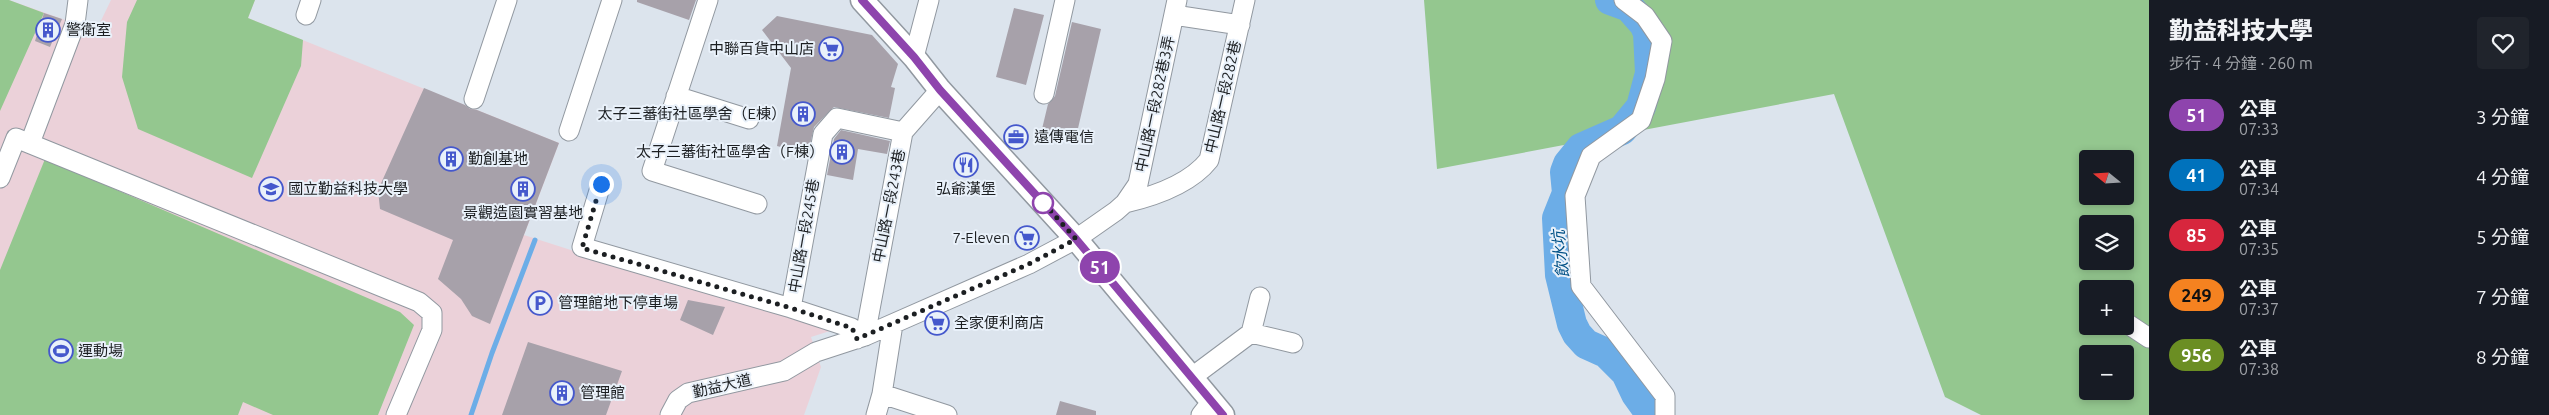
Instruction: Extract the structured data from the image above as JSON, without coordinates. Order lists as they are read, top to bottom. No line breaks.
{"streets":{"street":["中山路一段282巷","中山路一段282巷3弄","中山路一段243巷","中山路一段245巷","勤益大道"]},"crossings":[["中山路一段282巷","中山路一段282巷3弄"],["中山路一段282巷3弄","中山路一段243巷"],["中山路一段282巷3弄","勤益大道"],["中山路一段243巷","中山路一段245巷"]],"water":["飲水坑"],"places":{"building":["警衛室","太子三蕃街社區學舍（E棟）","太子三蕃街社區學舍（F棟）","勤創基地","景觀造園實習基地","管理館"],"supermarket":["中聯百貨中山店","7-Eleven","全家便利商店"],"office":["遠傳電信"],"restaurant":["弘爺漢堡"],"school or university":["國立勤益科技大學"],"parking":["管理館地下停車場"],"sports":["運動場"]},"lines":["bus line 51"],"north":"left","page":{"on_map":"51","heading":["勤益科技大學","步行 · 4 分鐘 · 260 m"],"list":[{"mark":"51","name":"公車","note":"07:33","value":"3 分鐘"},{"mark":"41","name":"公車","note":"07:34","value":"4 分鐘"},{"mark":"85","name":"公車","note":"07:35","value":"5 分鐘"},{"mark":"249","name":"公車","note":"07:37","value":"7 分鐘"},{"mark":"956","name":"公車","note":"07:38","value":"8 分鐘"}],"map_buttons":["+","−"]}}
